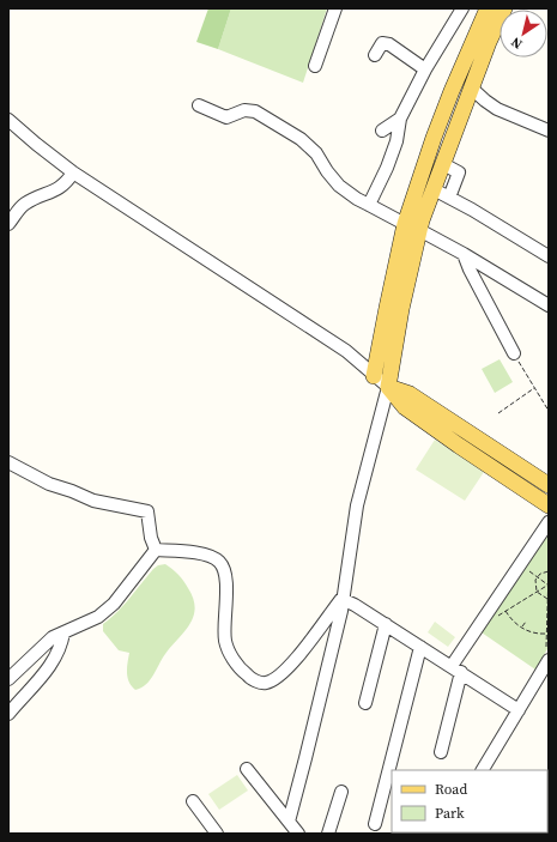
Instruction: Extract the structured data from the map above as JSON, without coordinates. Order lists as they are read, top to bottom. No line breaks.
{"legend":["Road","Park"],"north":"bottom left"}
